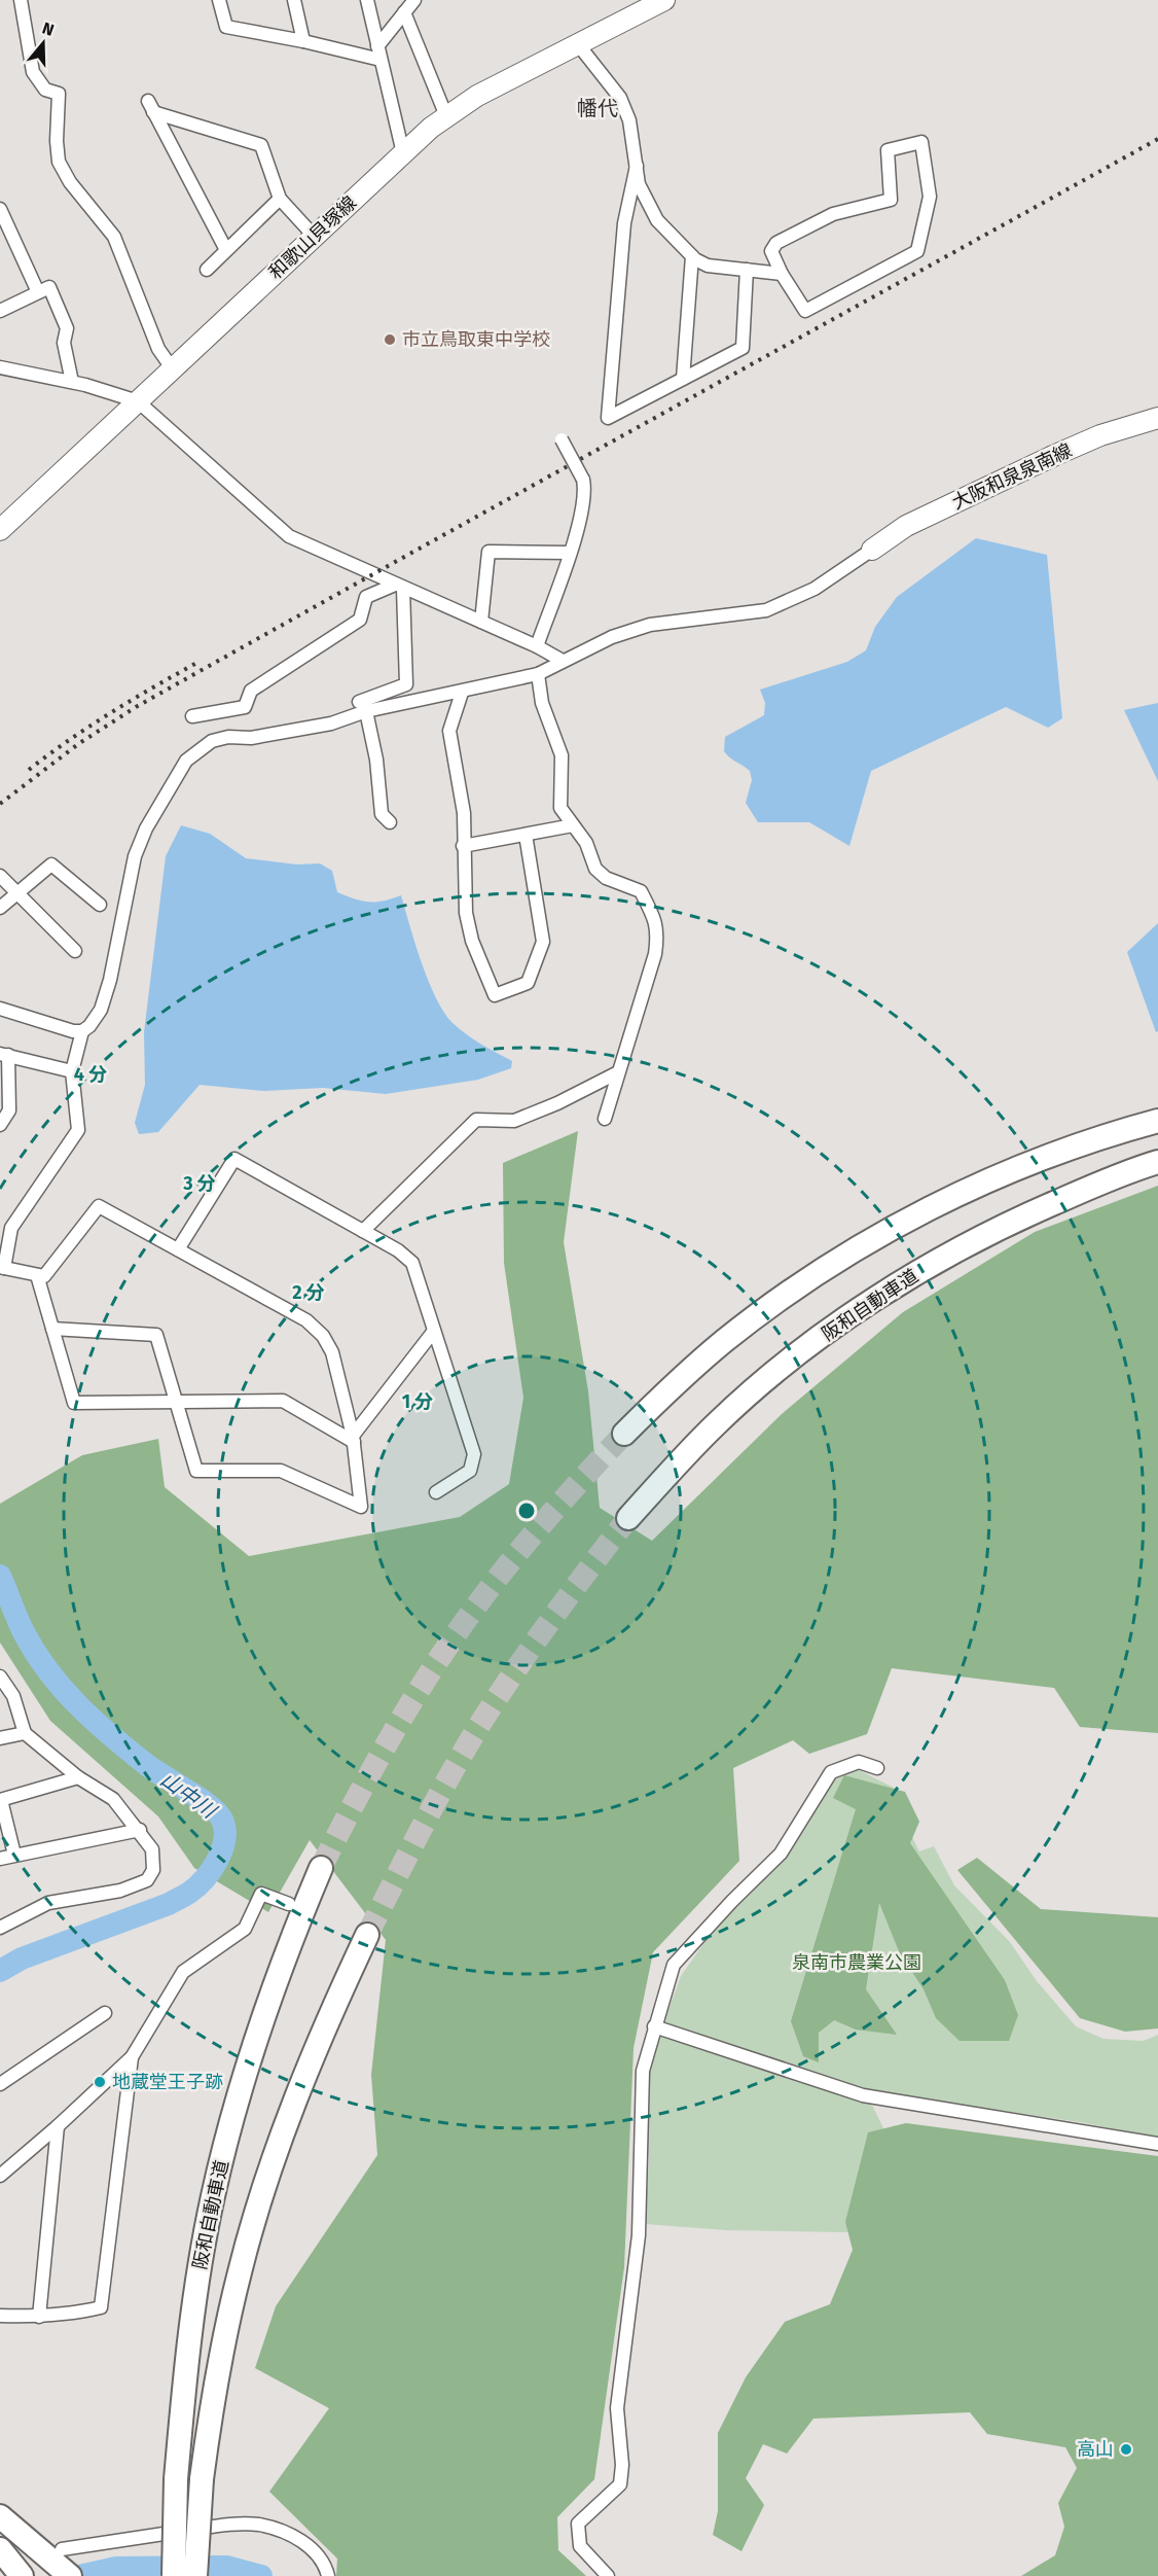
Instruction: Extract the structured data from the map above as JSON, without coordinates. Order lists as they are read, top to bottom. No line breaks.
{"streets":{"highway":["阪和自動車道"],"main road":["和歌山貝塚線","大阪和泉泉南線"]},"districts":["幡代"],"water":["山中川"],"parks":["泉南市農業公園"],"places":["市立鳥取東中学校","地蔵堂王子跡","高山"],"north":"top","rings":["4 分","3 分","2 分","1 分"]}
